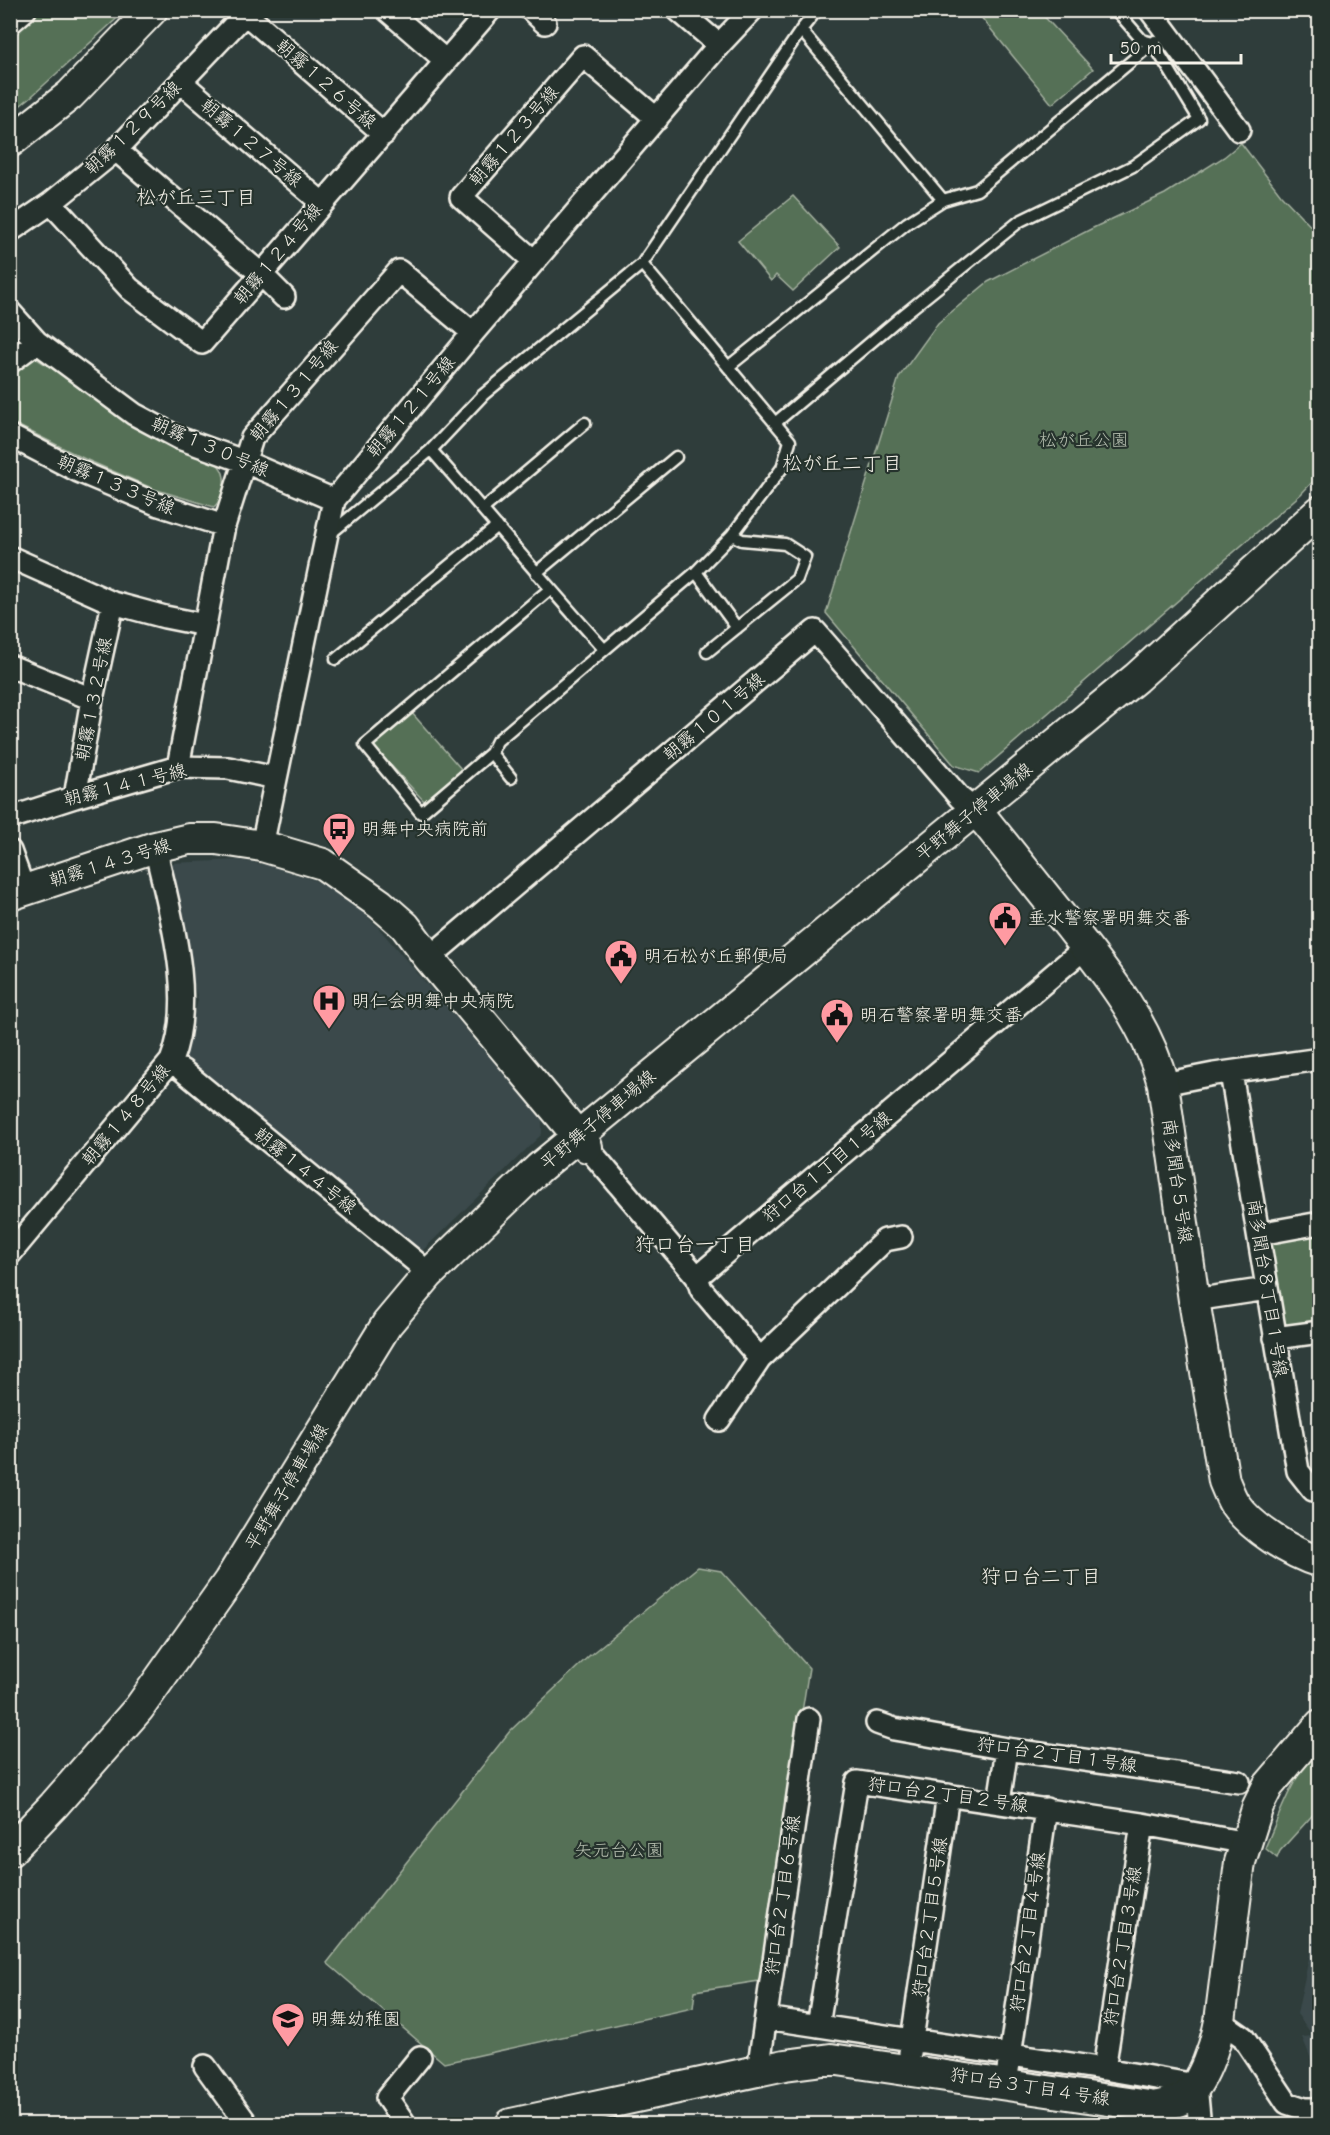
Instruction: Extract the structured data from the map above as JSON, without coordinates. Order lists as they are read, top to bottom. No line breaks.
{"streets":{"main road":["平野舞子停車場線","朝霧１４３号線","南多聞台５号線","狩口台３丁目４号線"],"street":["朝霧１２６号線","朝霧１２９号線","朝霧１２３号線","朝霧１２７号線","朝霧１２４号線","朝霧１３１号線","朝霧１２１号線","朝霧１３０号線","朝霧１３３号線","朝霧１３２号線","朝霧１０１号線","朝霧１４１号線","朝霧１４８号線","狩口台１丁目１号線","朝霧１４４号線","南多聞台８丁目１号線","狩口台２丁目１号線","狩口台２丁目２号線","狩口台２丁目６号線","狩口台２丁目５号線","狩口台２丁目４号線","狩口台２丁目３号線"]},"crossings":[["朝霧１２６号線","朝霧１２９号線"],["朝霧１２６号線","朝霧１２４号線"],["朝霧１２９号線","朝霧１２７号線"],["朝霧１２９号線","朝霧１２４号線"],["朝霧１２３号線","朝霧１２１号線"],["朝霧１２７号線","朝霧１２４号線"],["朝霧１３１号線","朝霧１２１号線"],["朝霧１３１号線","朝霧１３０号線"],["朝霧１３１号線","朝霧１３３号線"],["朝霧１３１号線","朝霧１４１号線"],["朝霧１２１号線","朝霧１３０号線"],["朝霧１３２号線","朝霧１４１号線"],["朝霧１０１号線","平野舞子停車場線"],["朝霧１０１号線","朝霧１４３号線"],["朝霧１０１号線","南多聞台５号線"],["平野舞子停車場線","朝霧１４３号線"],["平野舞子停車場線","朝霧１４４号線"],["平野舞子停車場線","南多聞台５号線"],["朝霧１４３号線","朝霧１４８号線"],["狩口台１丁目１号線","南多聞台５号線"],["狩口台２丁目２号線","狩口台２丁目５号線"],["狩口台２丁目２号線","狩口台２丁目４号線"],["狩口台２丁目２号線","狩口台２丁目３号線"],["狩口台２丁目２号線","狩口台３丁目４号線"],["狩口台２丁目６号線","狩口台３丁目４号線"],["狩口台２丁目５号線","狩口台３丁目４号線"],["狩口台２丁目４号線","狩口台３丁目４号線"]],"districts":["松が丘三丁目","松が丘二丁目","狩口台一丁目","狩口台二丁目"],"parks":["松が丘公園","矢元台公園"],"places":{"bus stop":["明舞中央病院前"],"public building":["垂水警察署明舞交番","明石松が丘郵便局","明石警察署明舞交番"],"hospital":["明仁会明舞中央病院"],"school or university":["明舞幼稚園"]},"scale_bar":"50 m"}
